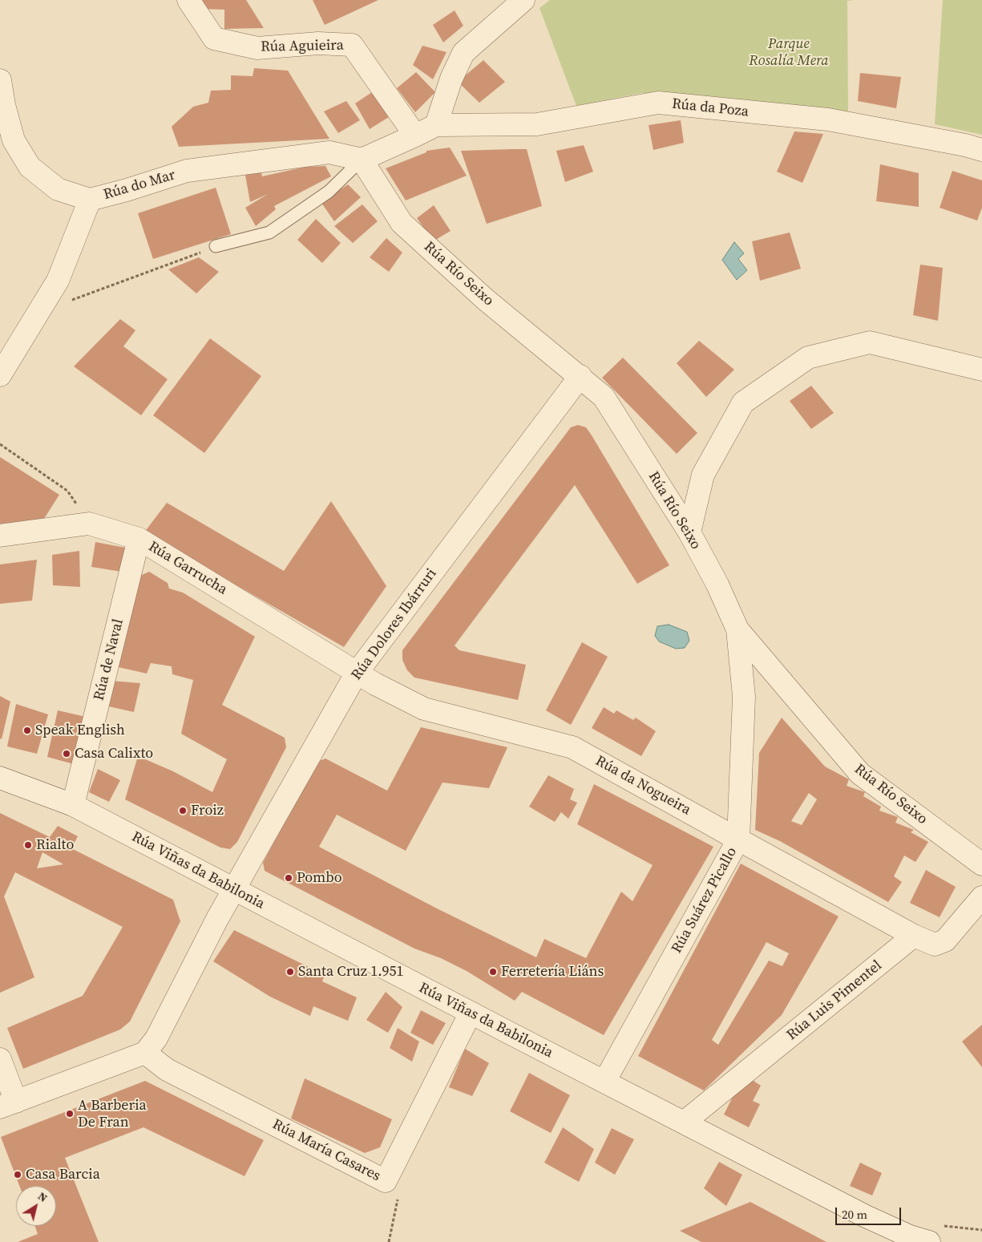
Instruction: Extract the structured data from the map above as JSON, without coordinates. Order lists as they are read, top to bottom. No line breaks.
{"streets":{"street":["Rúa Aguieira","Rúa da Poza","Rúa do Mar","Rúa Río Seixo","Rúa Garrucha","Rúa Dolores Ibárruri","Rúa de Naval","Rúa da Nogueira","Rúa Viñas da Babilonia","Rúa Suárez Picallo","Rúa Luis Pimentel","Rúa María Casares"]},"crossings":[["Rúa do Mar","Rúa Río Seixo"],["Rúa Río Seixo","Rúa Dolores Ibárruri"],["Rúa Río Seixo","Rúa Suárez Picallo"],["Rúa Garrucha","Rúa Dolores Ibárruri"],["Rúa Garrucha","Rúa de Naval"],["Rúa Garrucha","Rúa da Nogueira"],["Rúa Dolores Ibárruri","Rúa da Nogueira"],["Rúa Dolores Ibárruri","Rúa Viñas da Babilonia"],["Rúa Dolores Ibárruri","Rúa María Casares"],["Rúa de Naval","Rúa Viñas da Babilonia"],["Rúa da Nogueira","Rúa Suárez Picallo"],["Rúa da Nogueira","Rúa Luis Pimentel"],["Rúa Viñas da Babilonia","Rúa Suárez Picallo"],["Rúa Viñas da Babilonia","Rúa Luis Pimentel"],["Rúa Viñas da Babilonia","Rúa María Casares"]],"parks":["Parque Rosalía Mera"],"places":["Speak English","Casa Calixto","Froiz","Rialto","Pombo","Santa Cruz 1.951","Ferretería Liáns","A Barberia De Fran","Casa Barcia"],"scale_bar":"20 m","north":"top right"}
